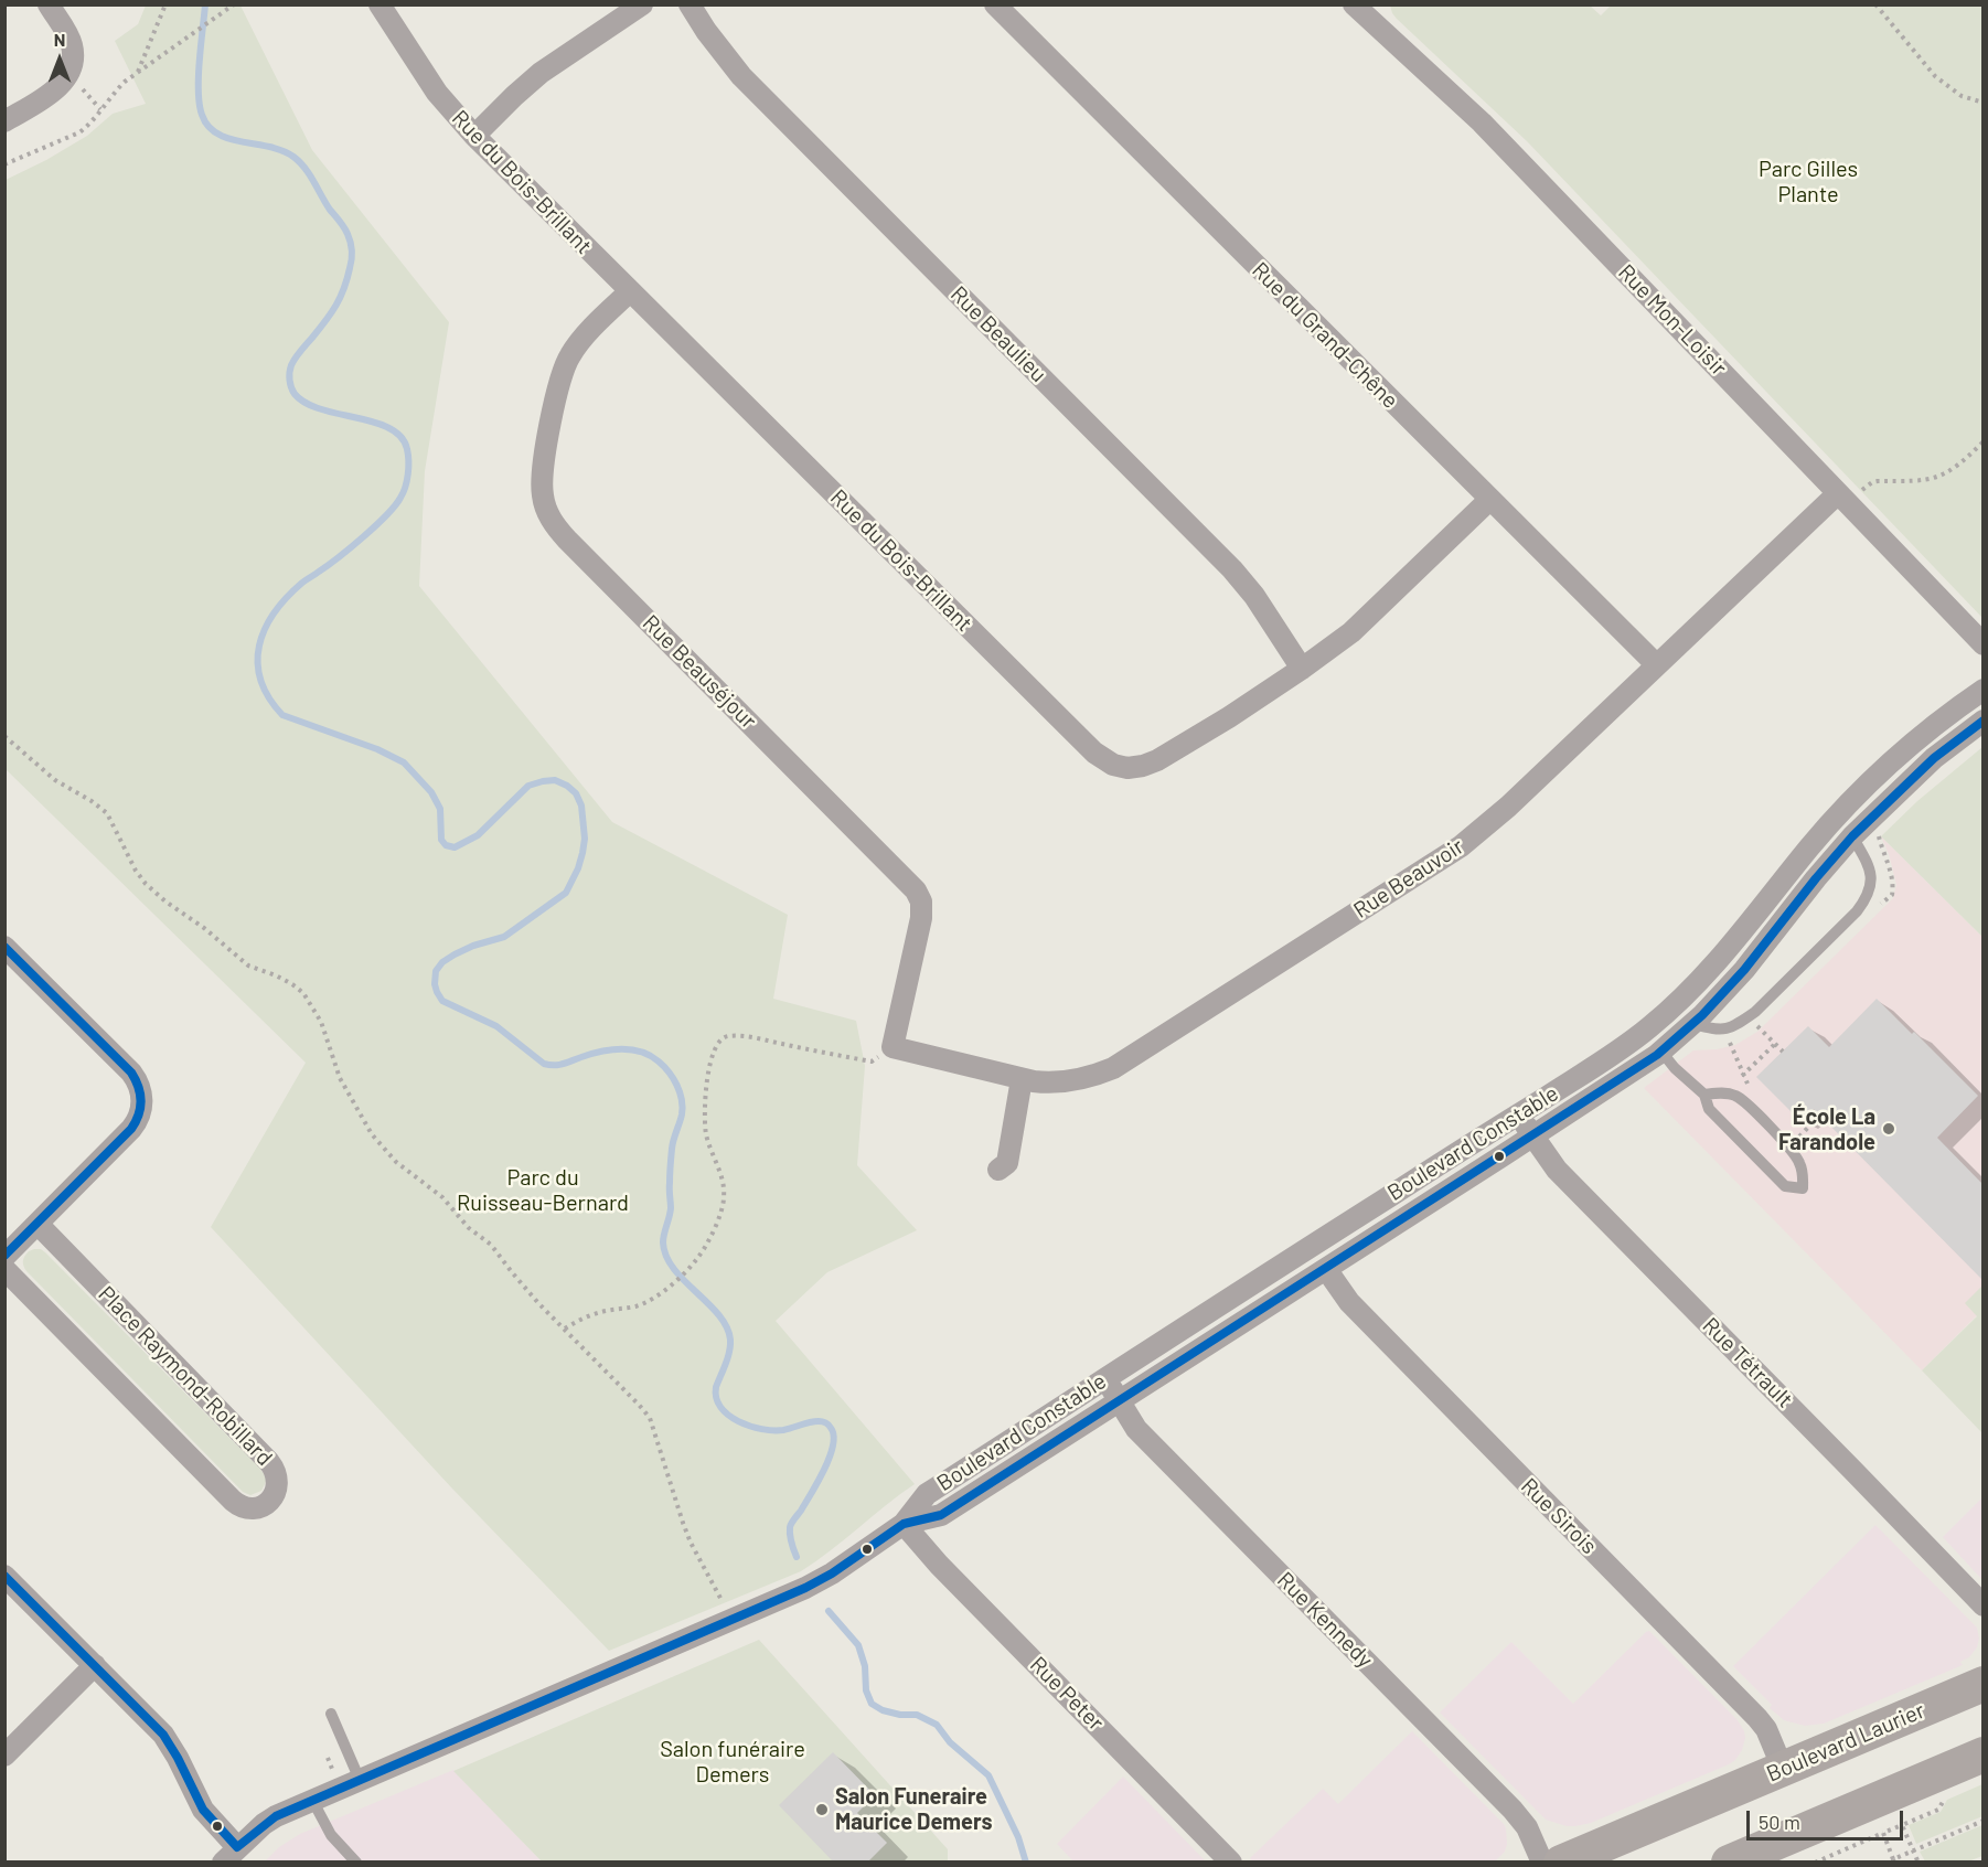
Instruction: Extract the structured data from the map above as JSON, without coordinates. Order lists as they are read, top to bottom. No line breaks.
{"streets":{"main road":["Boulevard Laurier"],"street":["Rue du Bois-Brillant","Rue Mon-Loisir","Rue Beaulieu","Rue du Grand-Chêne","Rue Beauséjour","Rue Beauvoir","Boulevard Constable","Rue Tétrault","Place Raymond-Robillard","Rue Sirois","Rue Kennedy","Rue Peter"]},"crossings":[["Rue du Bois-Brillant","Rue Beaulieu"],["Rue du Bois-Brillant","Rue du Grand-Chêne"],["Rue du Bois-Brillant","Rue Beauséjour"],["Rue Mon-Loisir","Rue Beauvoir"],["Rue du Grand-Chêne","Rue Beauvoir"],["Rue Beauséjour","Rue Beauvoir"],["Boulevard Constable","Rue Tétrault"],["Boulevard Constable","Rue Sirois"],["Boulevard Constable","Rue Kennedy"],["Boulevard Constable","Rue Peter"],["Rue Sirois","Boulevard Laurier"]],"parks":["Parc Gilles Plante","Parc du Ruisseau-Bernard","Salon funéraire Demers"],"places":["École La Farandole","Salon Funeraire Maurice Demers"],"scale_bar":"50 m","north":"top"}
